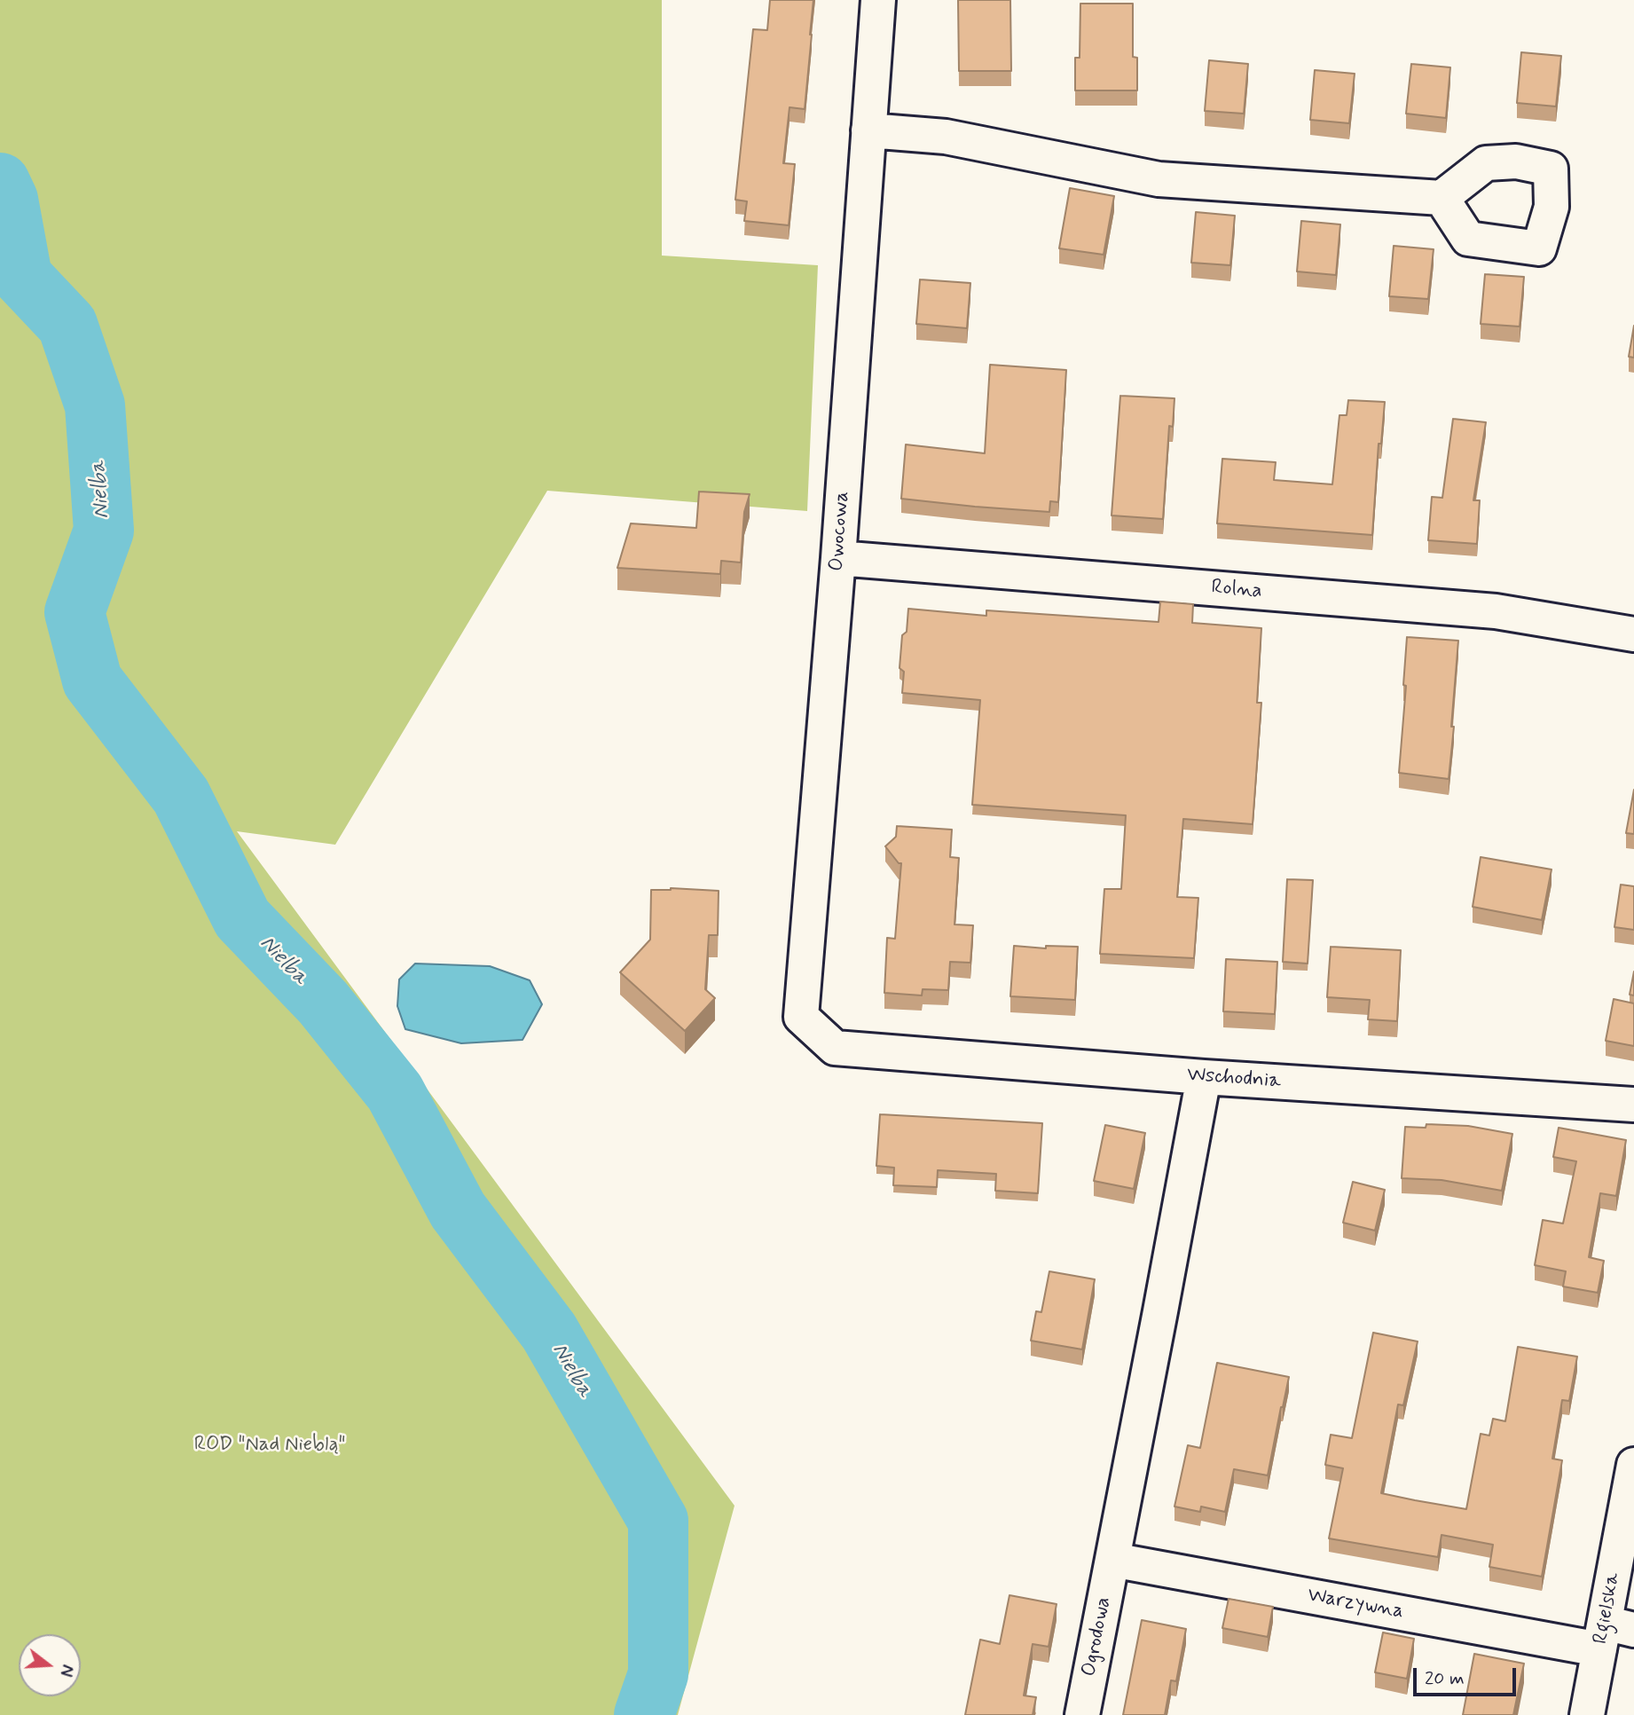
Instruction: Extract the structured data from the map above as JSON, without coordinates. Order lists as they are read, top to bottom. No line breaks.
{"streets":{"street":["Owocowa","Rolna","Wschodnia","Warzywna","Rgielska","Ogrodowa"]},"crossings":[["Owocowa","Rolna"],["Owocowa","Wschodnia"],["Wschodnia","Ogrodowa"],["Warzywna","Rgielska"],["Warzywna","Ogrodowa"]],"water":["Nielba"],"parks":["ROD \"Nad Nieblą\""],"scale_bar":"20 m","north":"right"}
